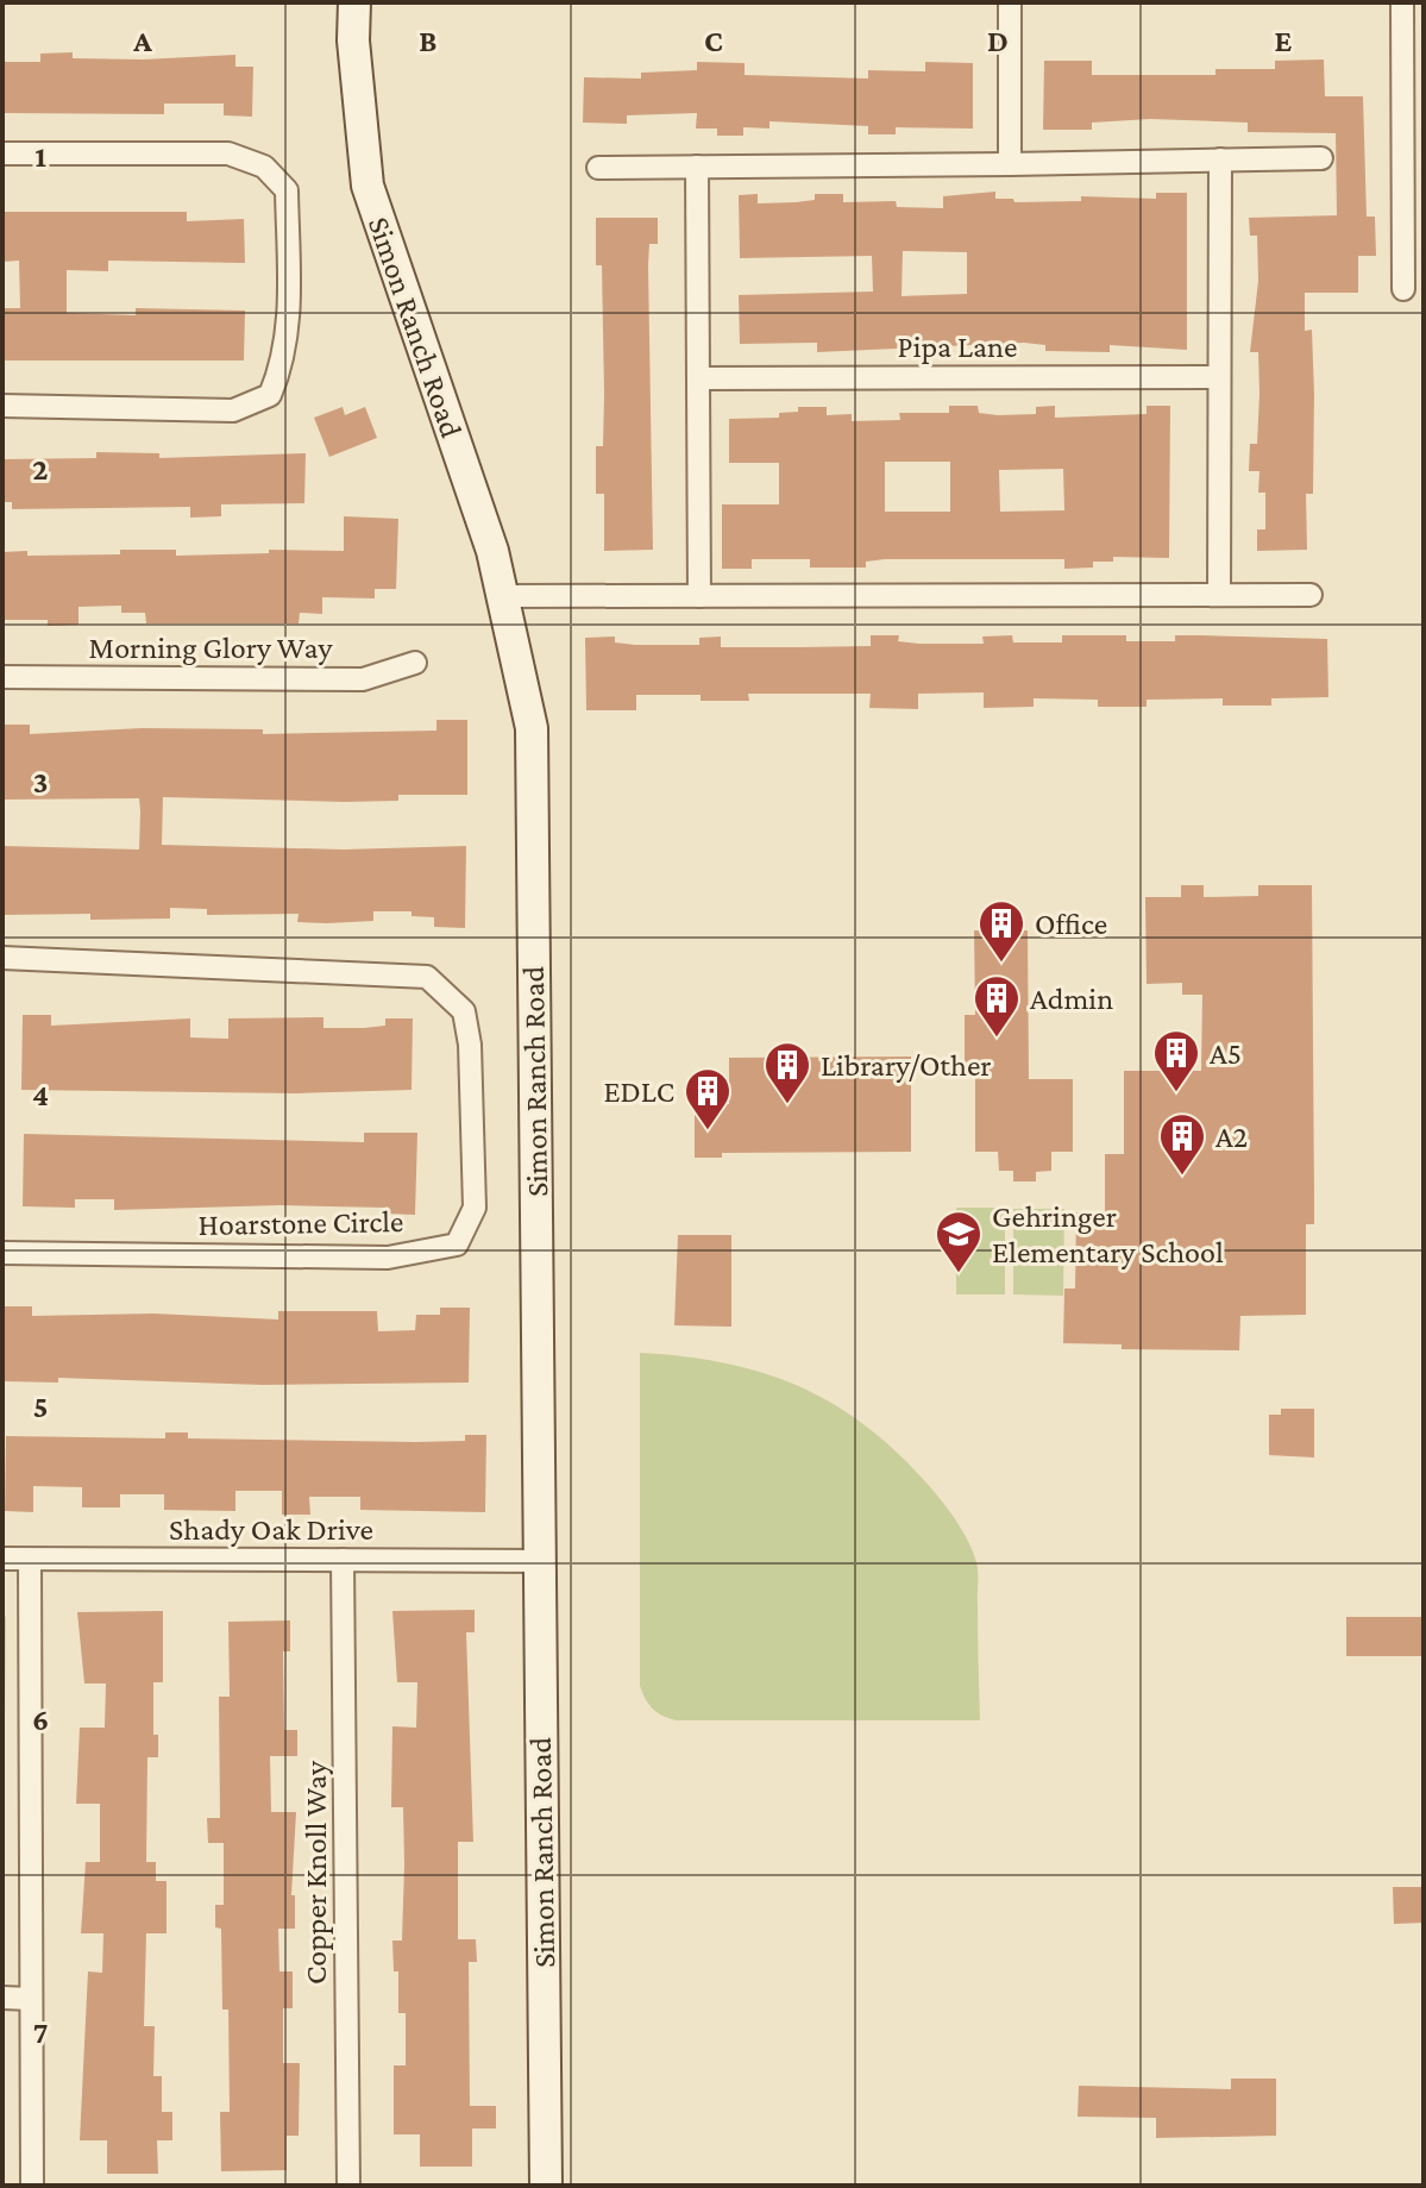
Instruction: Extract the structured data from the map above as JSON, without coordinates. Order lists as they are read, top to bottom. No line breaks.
{"streets":{"street":["Simon Ranch Road","Pipa Lane","Morning Glory Way","Hoarstone Circle","Shady Oak Drive","Copper Knoll Way"]},"crossings":[["Simon Ranch Road","Shady Oak Drive"],["Shady Oak Drive","Copper Knoll Way"]],"places":{"building":["Office","Admin","A5","Library/Other","EDLC","A2"],"school or university":["Gehringer Elementary School"]},"grid":{"columns":["A","B","C","D","E"],"rows":["1","2","3","4","5","6","7"]}}
